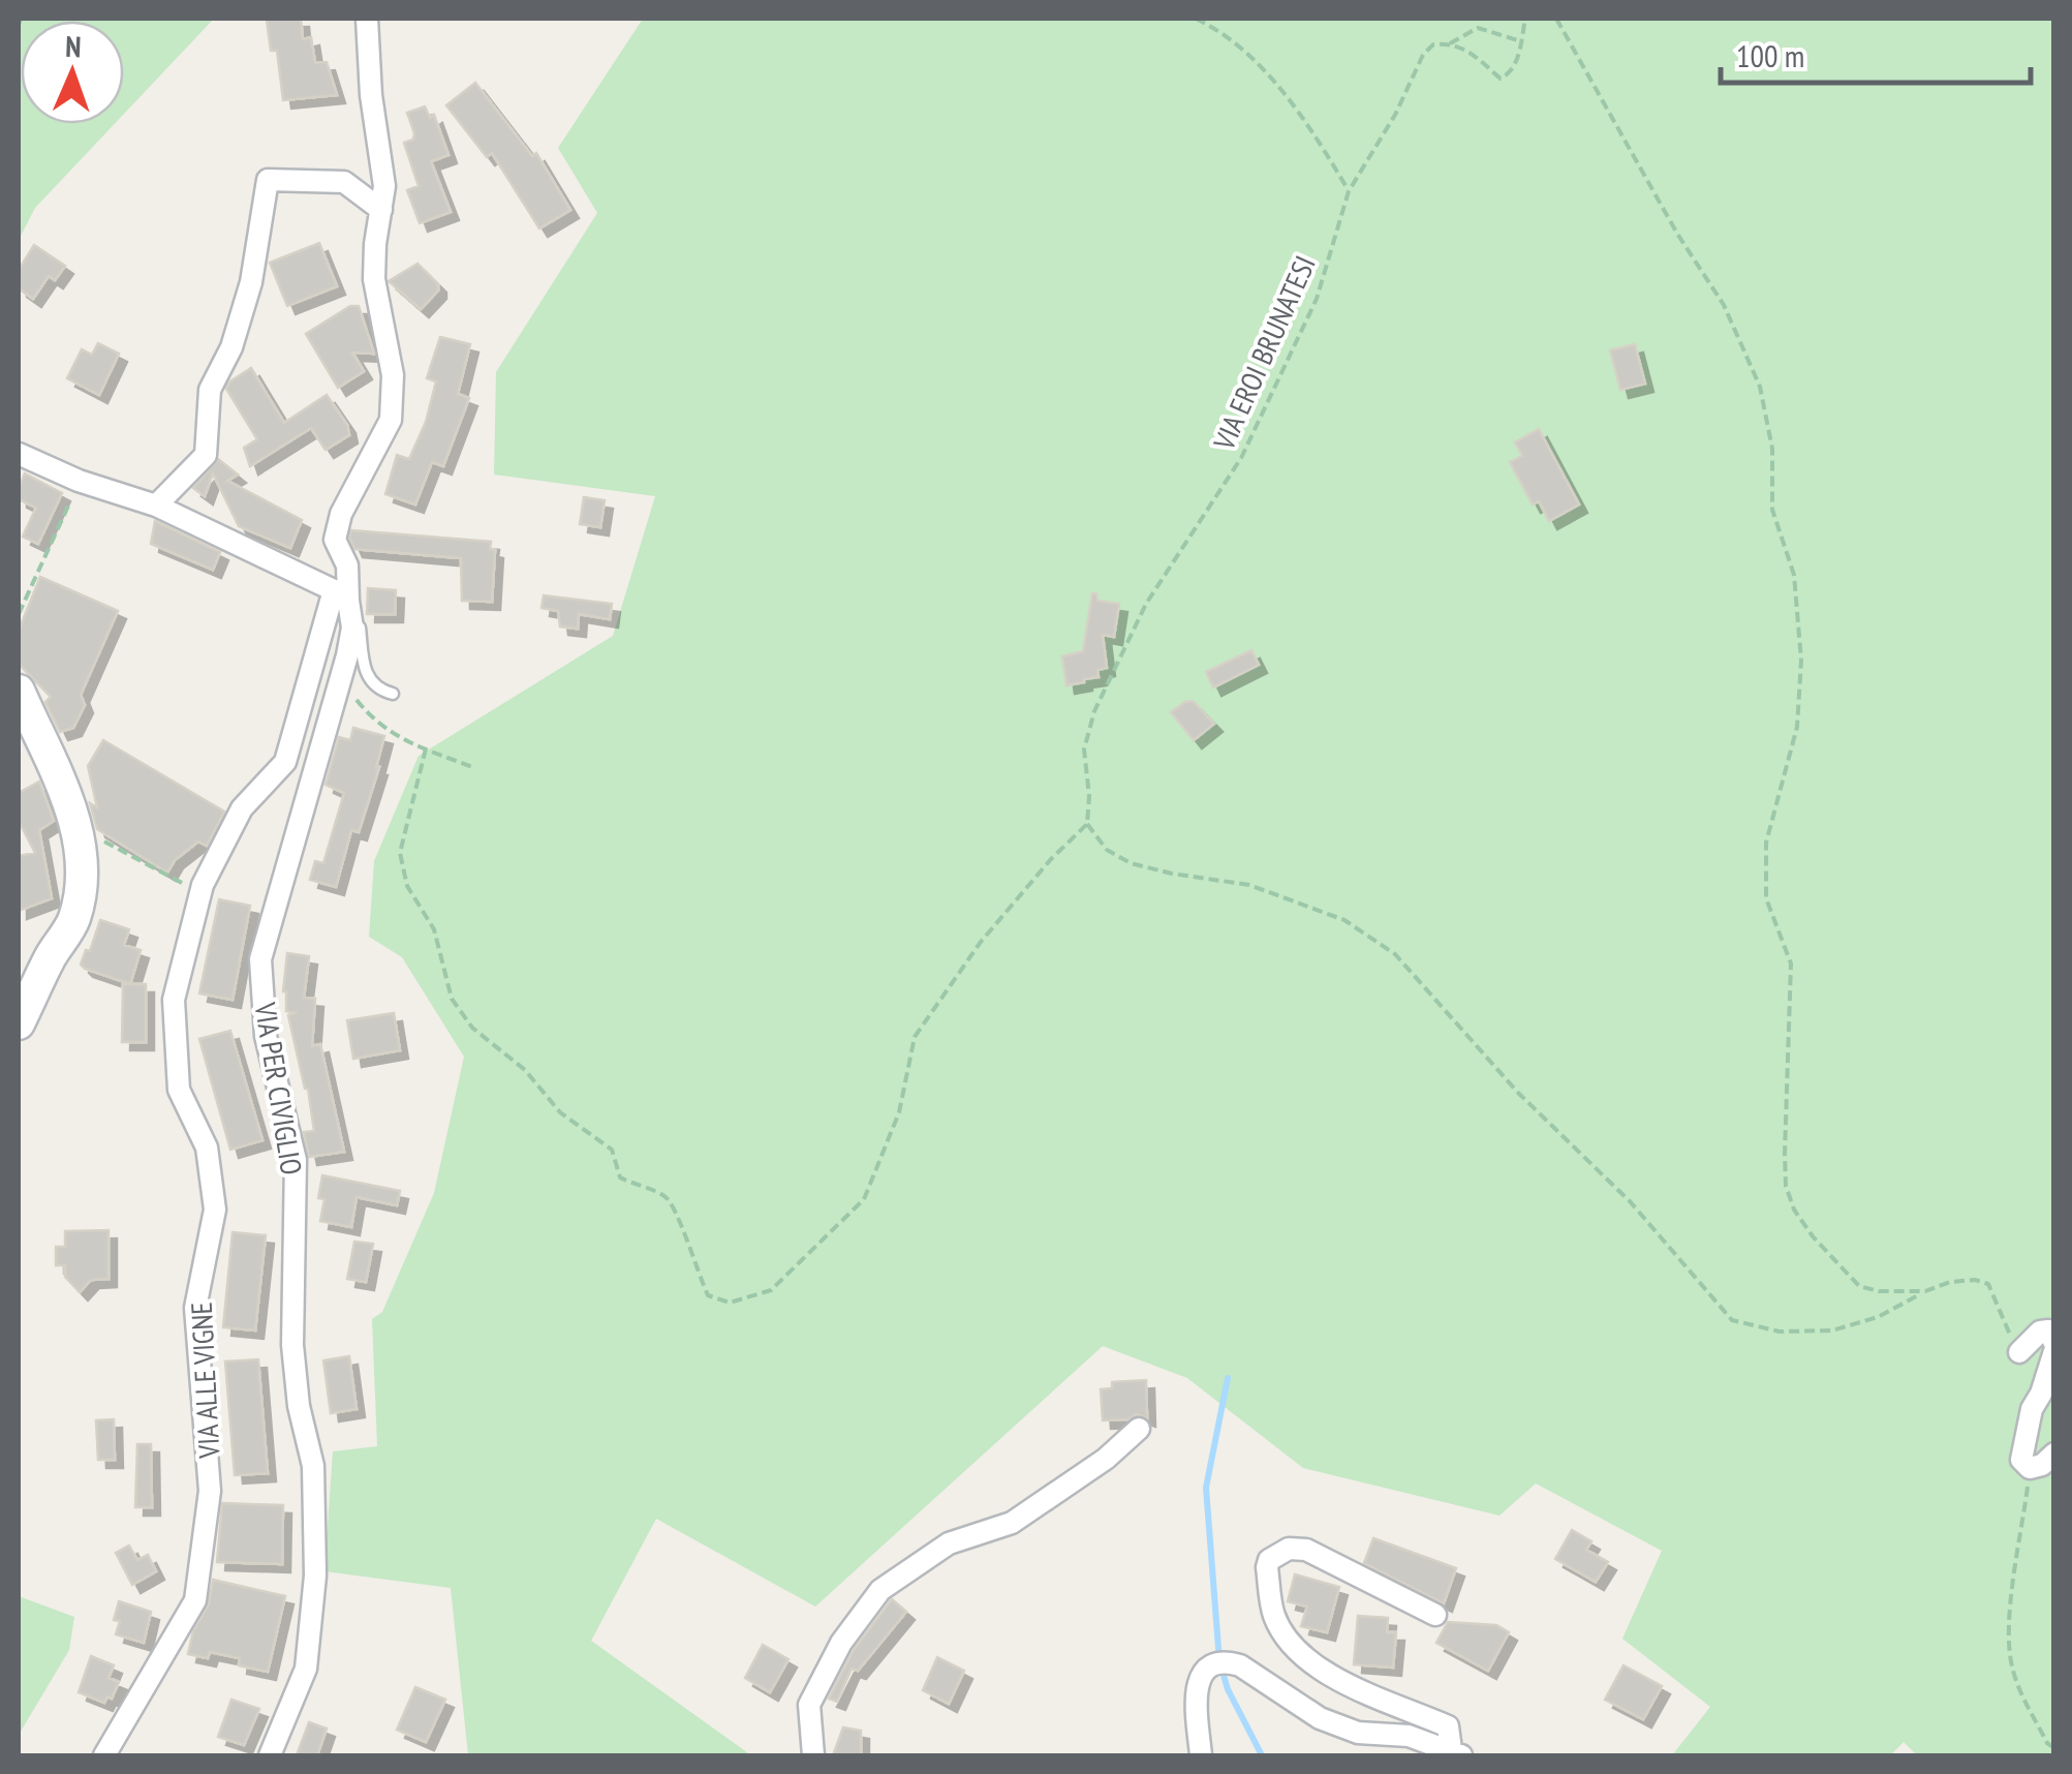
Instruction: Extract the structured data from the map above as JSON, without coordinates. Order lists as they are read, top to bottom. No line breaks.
{"streets":{"street":["VIA PER CIVIGLIO","VIA ALLE VIGNE"],"path":["VIA EROI BRUNATESI"]},"crossings":[["VIA PER CIVIGLIO","VIA ALLE VIGNE"]],"scale_bar":"100 m","north":"top"}
